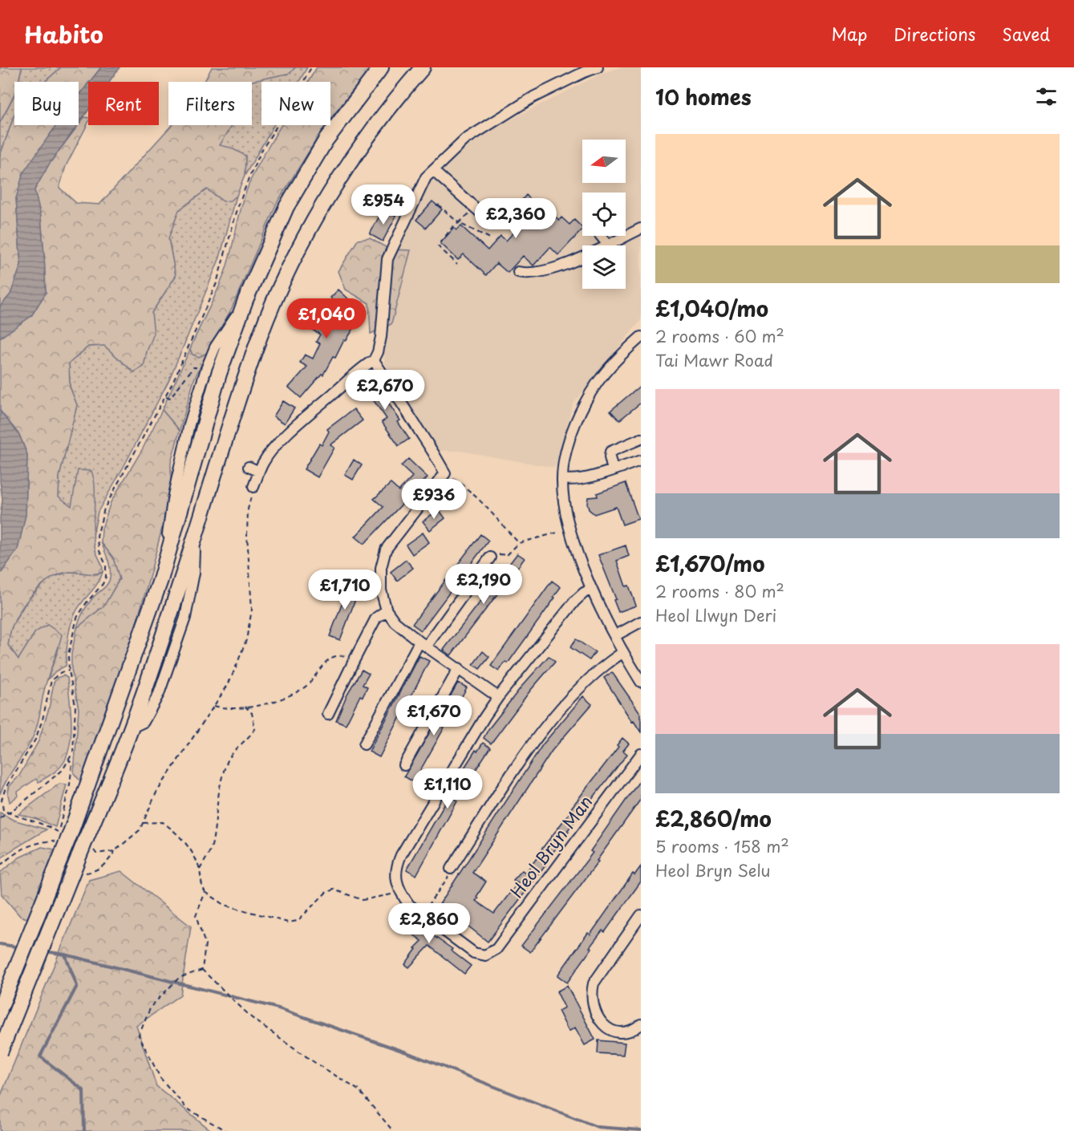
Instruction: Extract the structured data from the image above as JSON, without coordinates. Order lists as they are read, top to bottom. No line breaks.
{"streets":{"street":["Heol Bryn Man"]},"north":"left","page":{"header":"Habito","nav":["Map","Directions","Saved"],"heading":"10 homes","chip":["Buy","Rent","Filters","New"],"list":[{"name":"£1,040/mo","note":"2 rooms · 60 m² · Tai Mawr Road"},{"name":"£1,670/mo","note":"2 rooms · 80 m² · Heol Llwyn Deri"},{"name":"£2,860/mo","note":"5 rooms · 158 m² · Heol Bryn Selu"}],"price":["£954","£2,360","£1,040","£2,670","£936","£2,190","£1,710","£1,670","£1,110","£2,860"]}}
